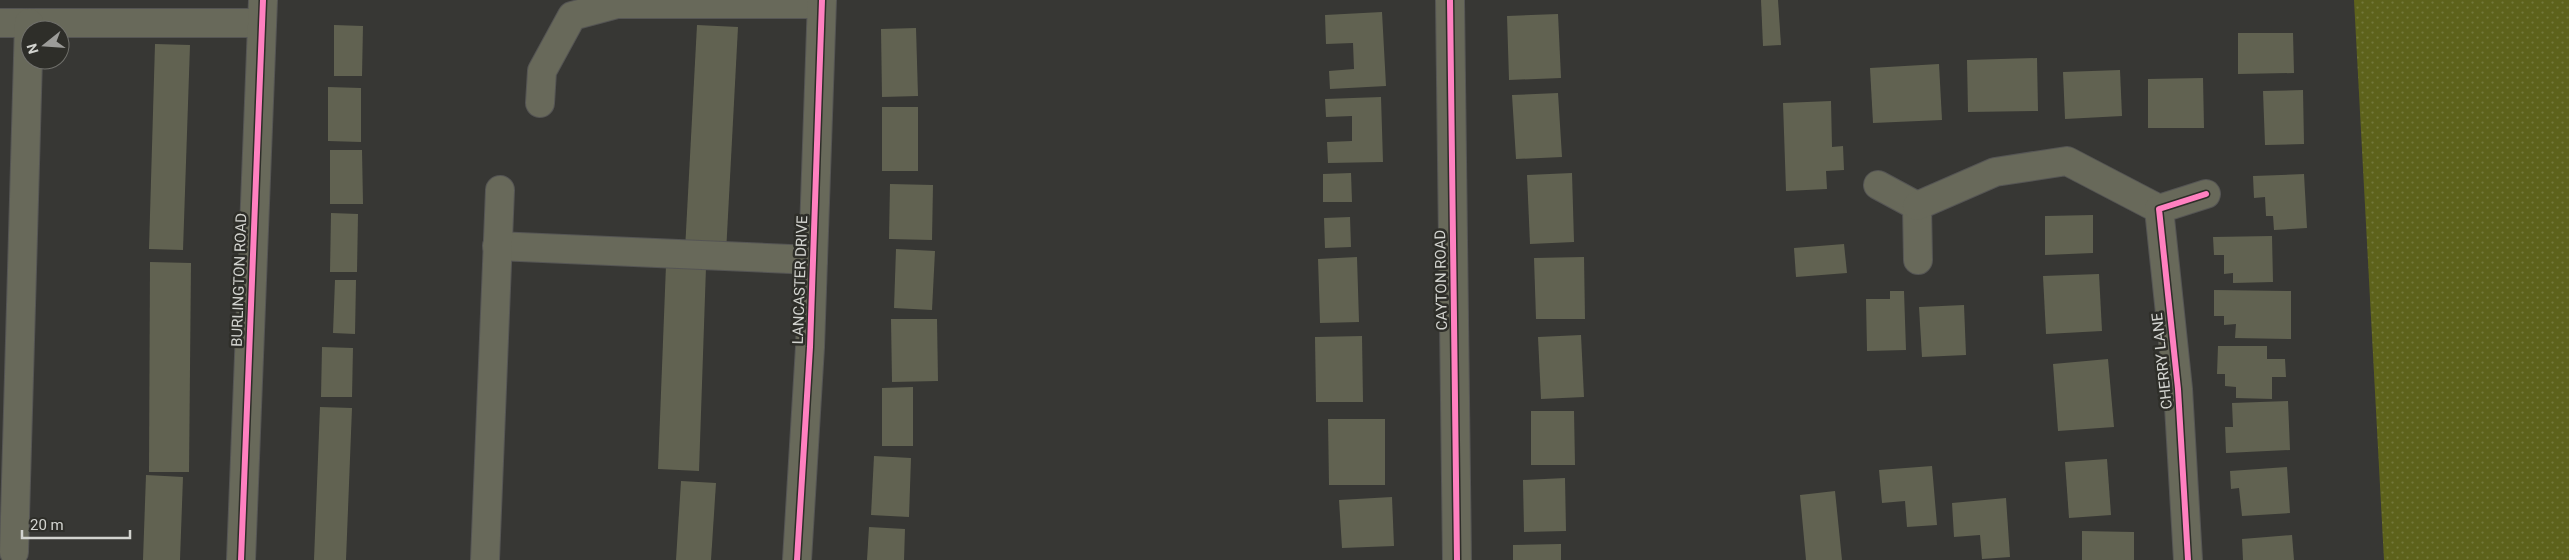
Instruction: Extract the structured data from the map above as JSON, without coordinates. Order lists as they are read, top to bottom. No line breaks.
{"streets":{"street":["BURLINGTON ROAD","LANCASTER DRIVE","CAYTON ROAD","CHERRY LANE"]},"scale_bar":"20 m","north":"left"}
